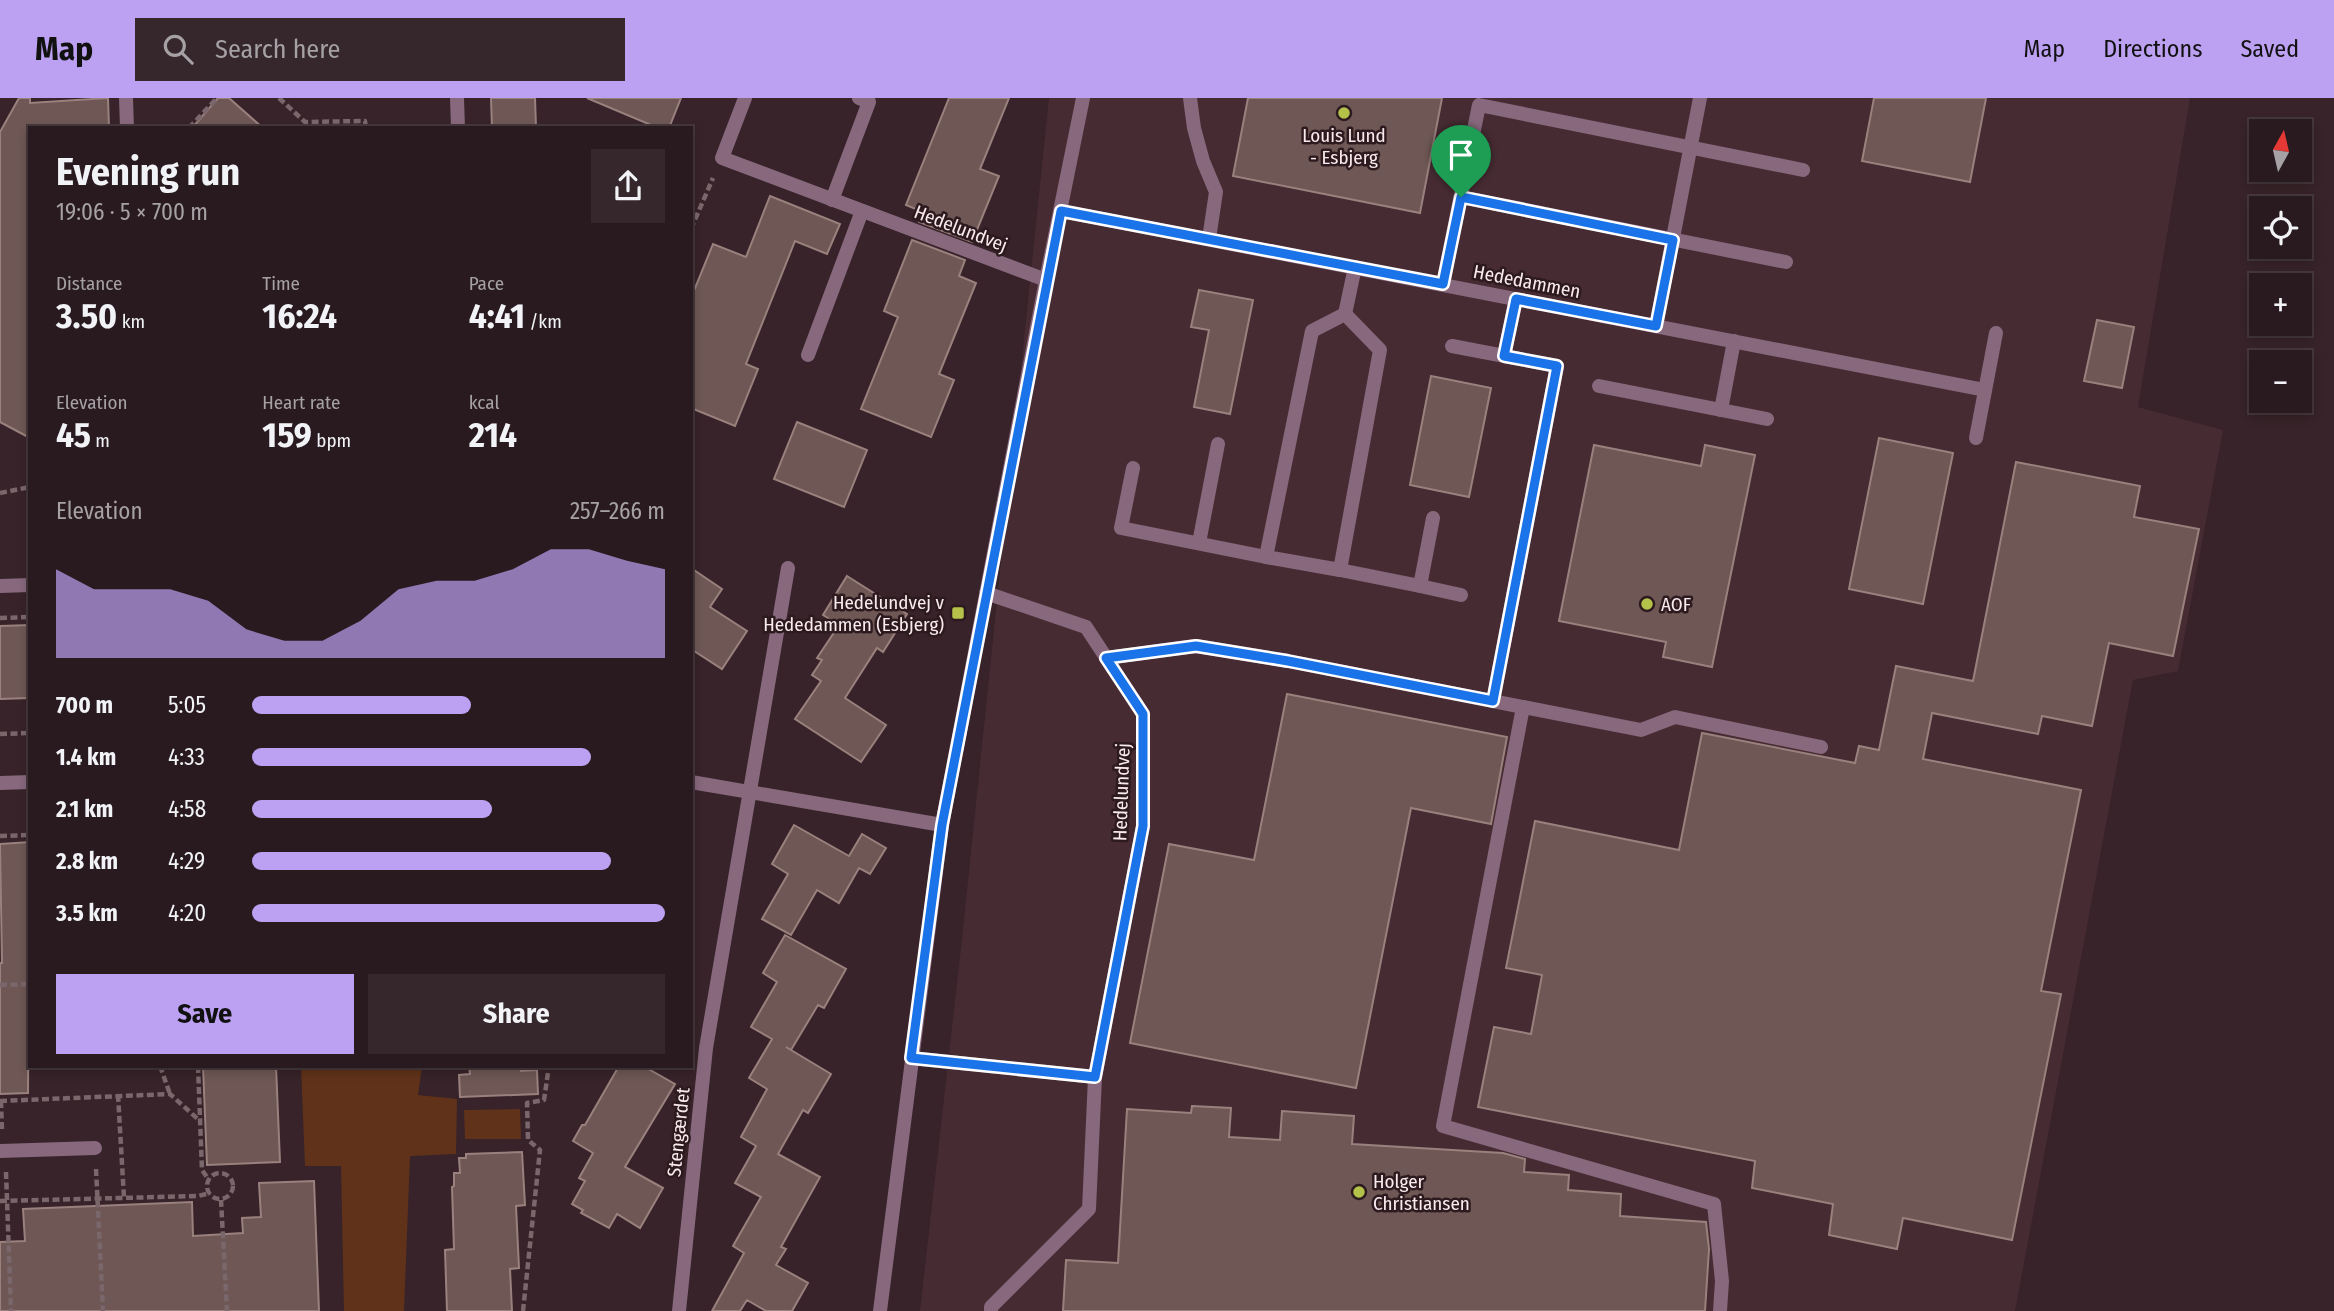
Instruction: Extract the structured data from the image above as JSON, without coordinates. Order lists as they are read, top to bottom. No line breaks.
{"streets":{"street":["Hedelundvej","Hededammen","Stengærdet"]},"places":{"other":["Louis Lund - Esbjerg","AOF","Holger Christiansen"],"transit":["Hedelundvej v Hededammen (Esbjerg)"]},"north":"top","page":{"header":"Map","search":"Search here","nav":["Map","Directions","Saved"],"map_buttons":["+","−"],"heading":["Evening run","19:06 · 5 × 700 m"],"stats":[["Distance","3.50 km"],["Time","16:24"],["Pace","4:41 /km"],["Elevation","45 m"],["Heart rate","159 bpm"],["kcal","214"]],"chart":["Elevation","257–266 m"],"list":[{"name":"700 m","note":"5:05"},{"name":"1.4 km","note":"4:33"},{"name":"2.1 km","note":"4:58"},{"name":"2.8 km","note":"4:29"},{"name":"3.5 km","note":"4:20"}],"buttons":["Save","Share"]}}
